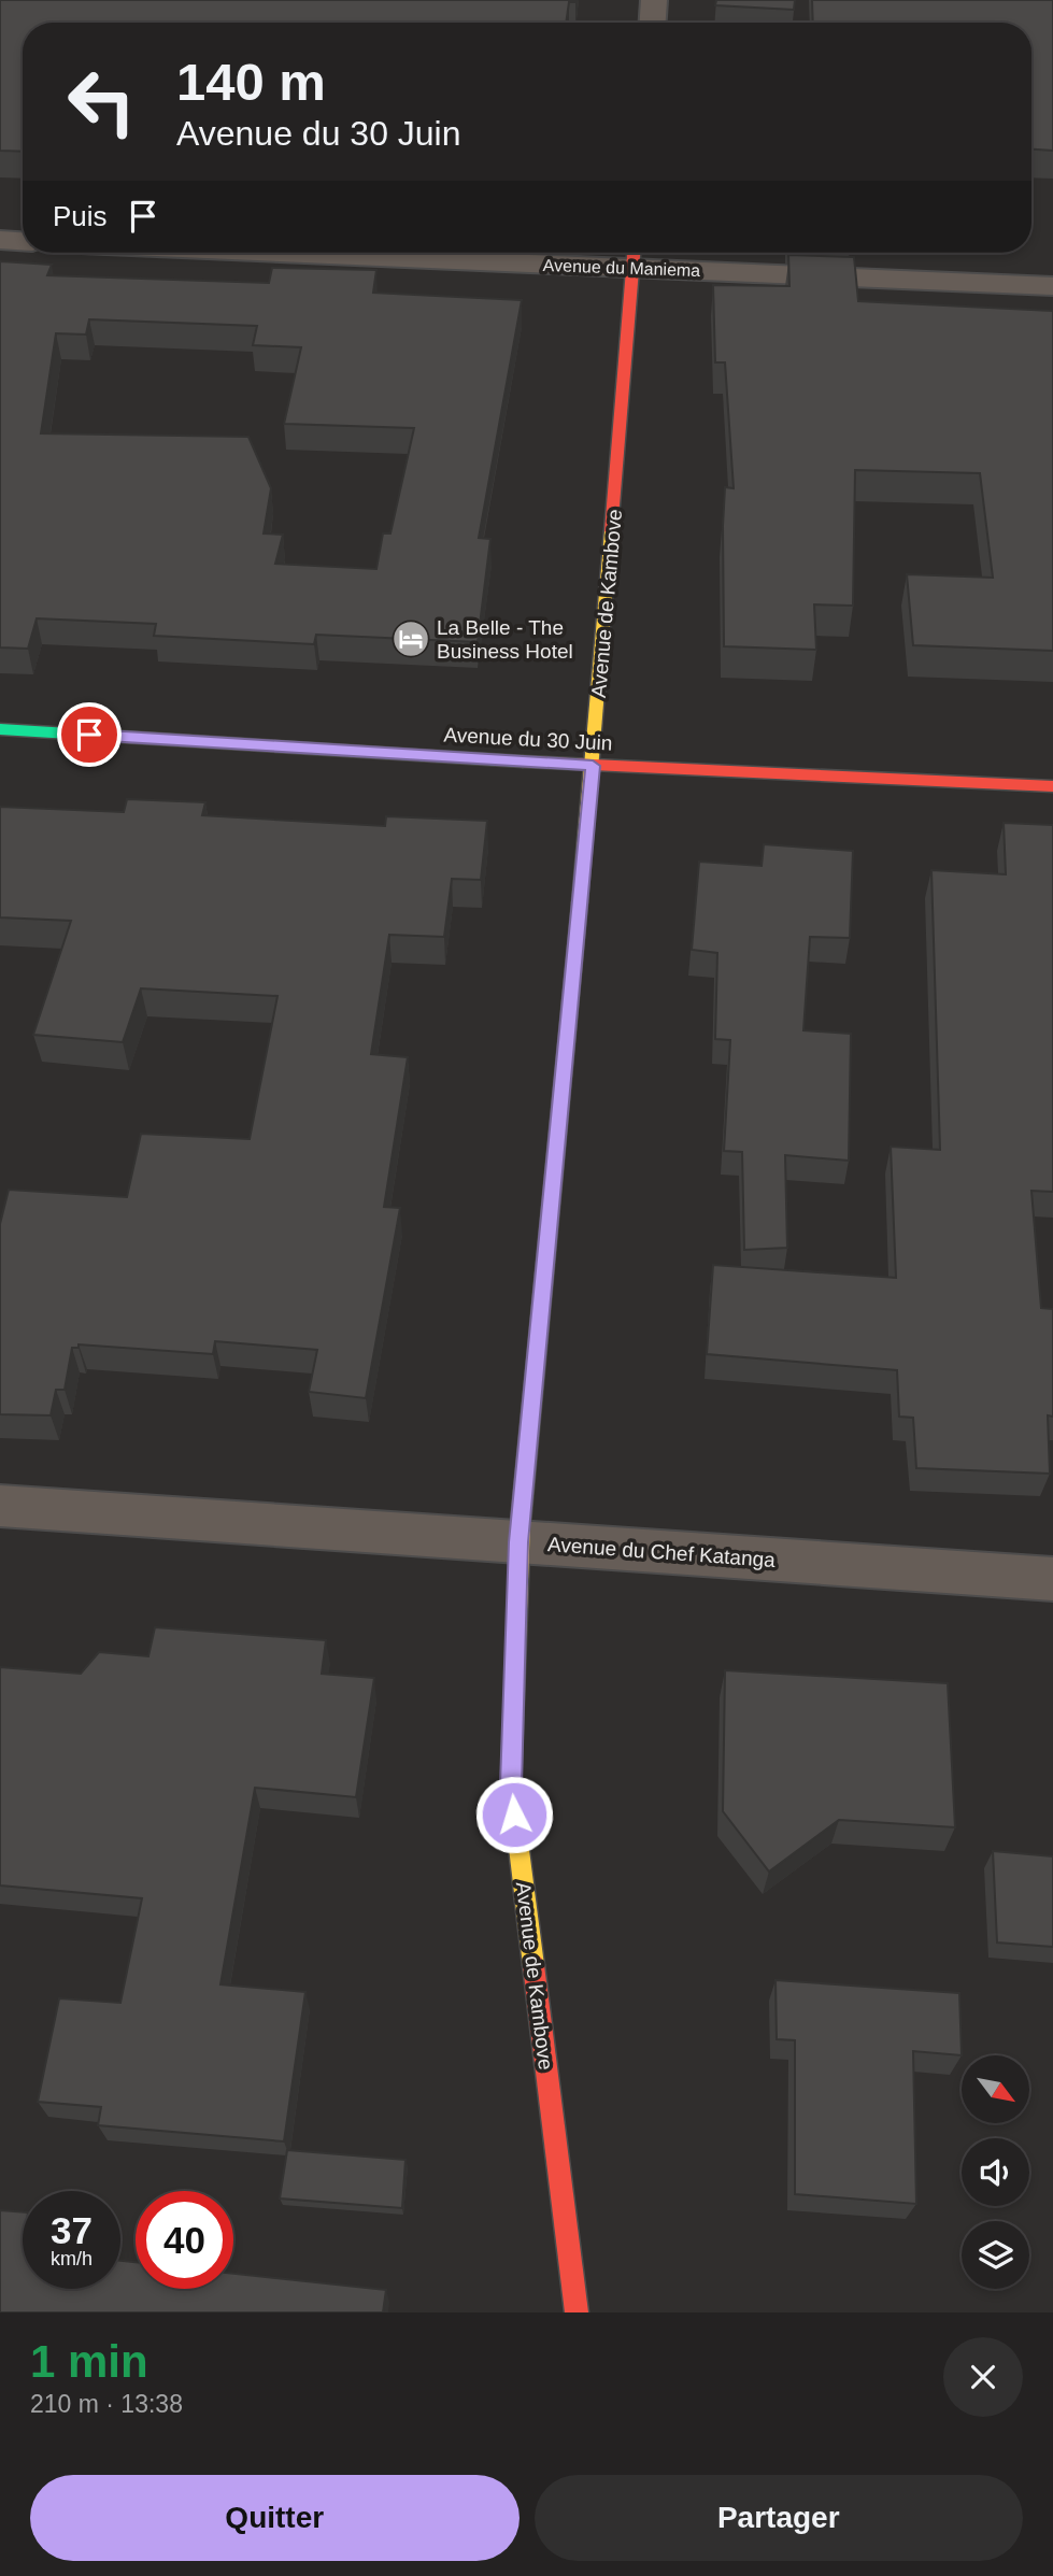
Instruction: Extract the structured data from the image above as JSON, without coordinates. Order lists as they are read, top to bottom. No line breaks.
{"streets":{"street":["Avenue du Maniema","Avenue de Kambove","Avenue du 30 Juin","Avenue du Chef Katanga"]},"crossings":[["Avenue du Maniema","Avenue de Kambove"],["Avenue de Kambove","Avenue du 30 Juin"],["Avenue de Kambove","Avenue du Chef Katanga"]],"places":{"hotel":["La Belle - The Business Hotel"]},"north":"bottom right","page":{"turn":["140 m","Avenue du 30 Juin"],"then":"Puis","speed":"37 km/h","limit":"40","heading":["1 min","210 m · 13:38"],"buttons":["Quitter","Partager"]}}
